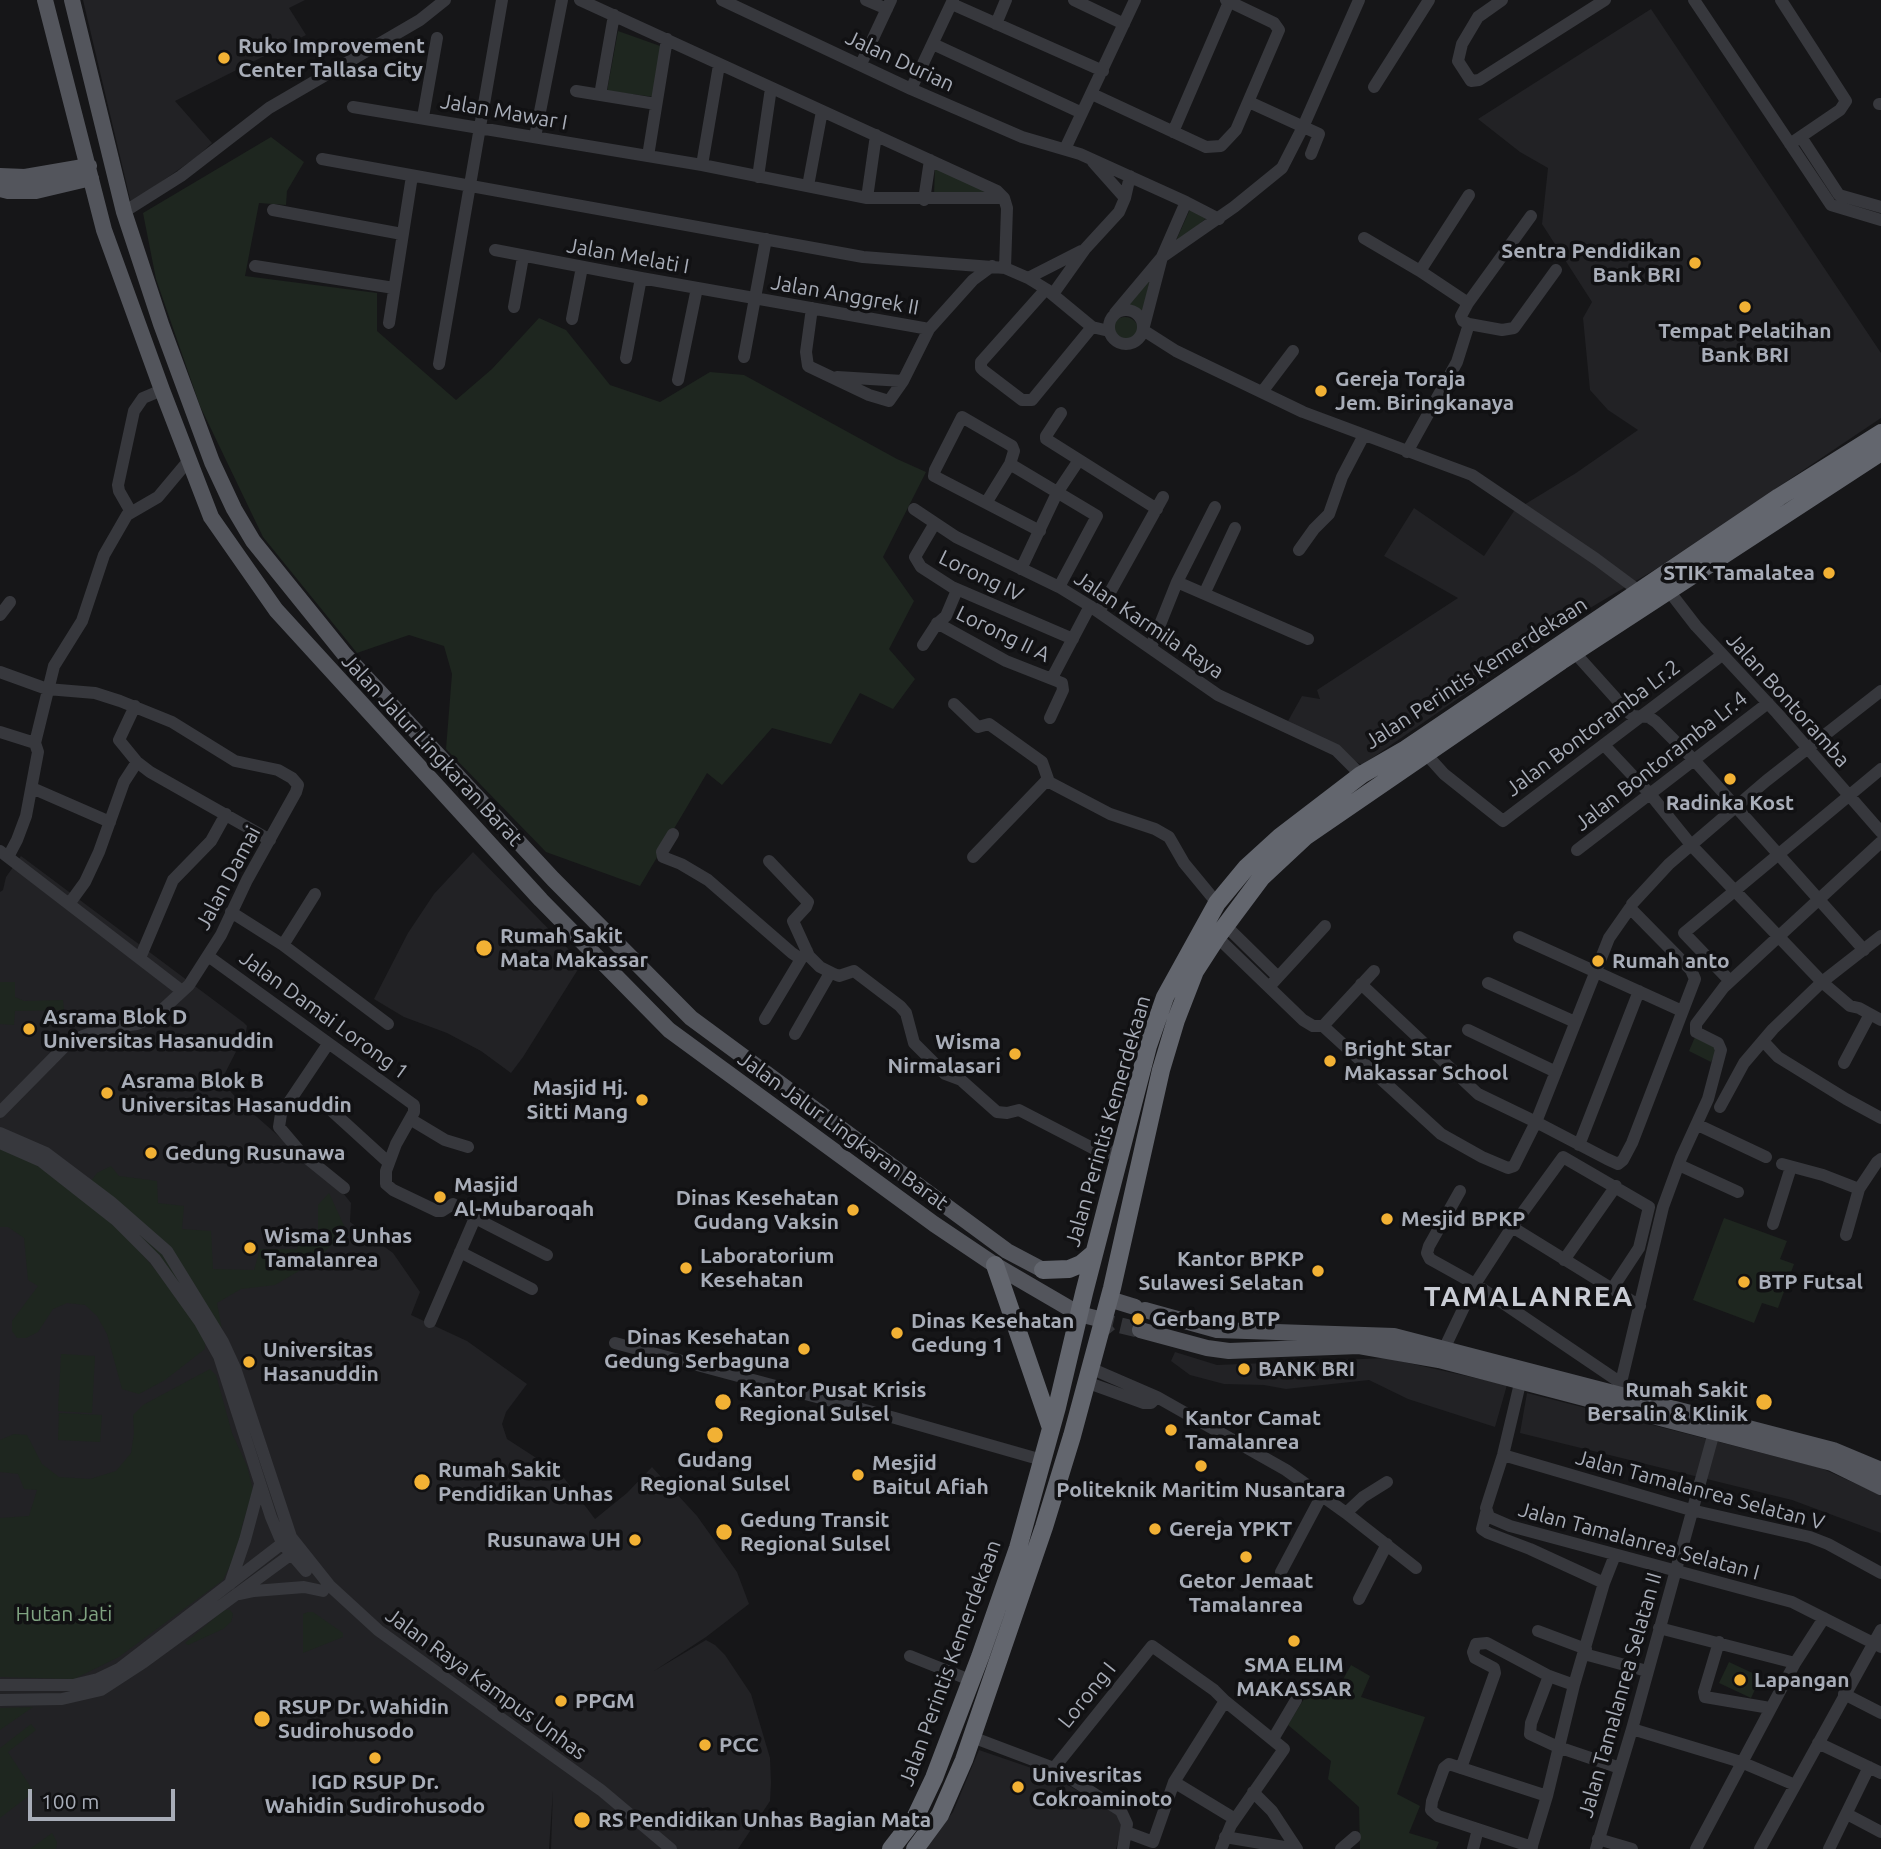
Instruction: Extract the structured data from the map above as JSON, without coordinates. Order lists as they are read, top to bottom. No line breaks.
{"streets":{"highway":["Jalan Perintis Kemerdekaan"],"main road":["Jalan Jalur Lingkaran Barat"],"street":["Jalan Durian","Jalan Mawar I","Jalan Melati I","Jalan Anggrek II","Lorong IV","Jalan Karmila Raya","Lorong II A","Jalan Bontoramba","Jalan Bontoramba Lr.2","Jalan Bontoramba Lr.4","Jalan Damai","Jalan Damai Lorong 1","Jalan Tamalanrea Selatan V","Jalan Tamalanrea Selatan I","Jalan Raya Kampus Unhas","Lorong I","Jalan Tamalanrea Selatan II"]},"crossings":[["Jalan Melati I","Jalan Anggrek II"],["Lorong IV","Jalan Karmila Raya"],["Jalan Karmila Raya","Jalan Perintis Kemerdekaan"],["Jalan Perintis Kemerdekaan","Jalan Bontoramba"],["Jalan Perintis Kemerdekaan","Jalan Bontoramba Lr.2"],["Jalan Perintis Kemerdekaan","Jalan Jalur Lingkaran Barat"],["Jalan Bontoramba","Jalan Bontoramba Lr.2"],["Jalan Bontoramba","Jalan Bontoramba Lr.4"],["Jalan Damai","Jalan Damai Lorong 1"],["Jalan Tamalanrea Selatan V","Jalan Tamalanrea Selatan I"],["Jalan Tamalanrea Selatan V","Jalan Tamalanrea Selatan II"],["Jalan Tamalanrea Selatan I","Jalan Tamalanrea Selatan II"]],"districts":["TAMALANREA"],"parks":["Hutan Jati"],"places":["Ruko Improvement Center Tallasa City","Sentra Pendidikan Bank BRI","Tempat Pelatihan Bank BRI","Gereja Toraja Jem. Biringkanaya","STIK Tamalatea","Radinka Kost","Rumah Sakit Mata Makassar","Rumah anto","Asrama Blok D Universitas Hasanuddin","Wisma Nirmalasari","Bright Star Makassar School","Asrama Blok B Universitas Hasanuddin","Masjid Hj. Sitti Mang","Gedung Rusunawa","Masjid Al-Mubaroqah","Dinas Kesehatan Gudang Vaksin","Mesjid BPKP","Wisma 2 Unhas Tamalanrea","Laboratorium Kesehatan","Kantor BPKP Sulawesi Selatan","BTP Futsal","Gerbang BTP","Dinas Kesehatan Gedung 1","Dinas Kesehatan Gedung Serbaguna","Universitas Hasanuddin","BANK BRI","Kantor Pusat Krisis Regional Sulsel","Rumah Sakit Bersalin & Klinik","Kantor Camat Tamalanrea","Gudang Regional Sulsel","Politeknik Maritim Nusantara","Mesjid Baitul Afiah","Rumah Sakit Pendidikan Unhas","Gereja YPKT","Gedung Transit Regional Sulsel","Rusunawa UH","Getor Jemaat Tamalanrea","SMA ELIM MAKASSAR","Lapangan","PPGM","RSUP Dr. Wahidin Sudirohusodo","PCC","IGD RSUP Dr. Wahidin Sudirohusodo","Univesritas Cokroaminoto","RS Pendidikan Unhas Bagian Mata"],"scale_bar":"100 m"}
